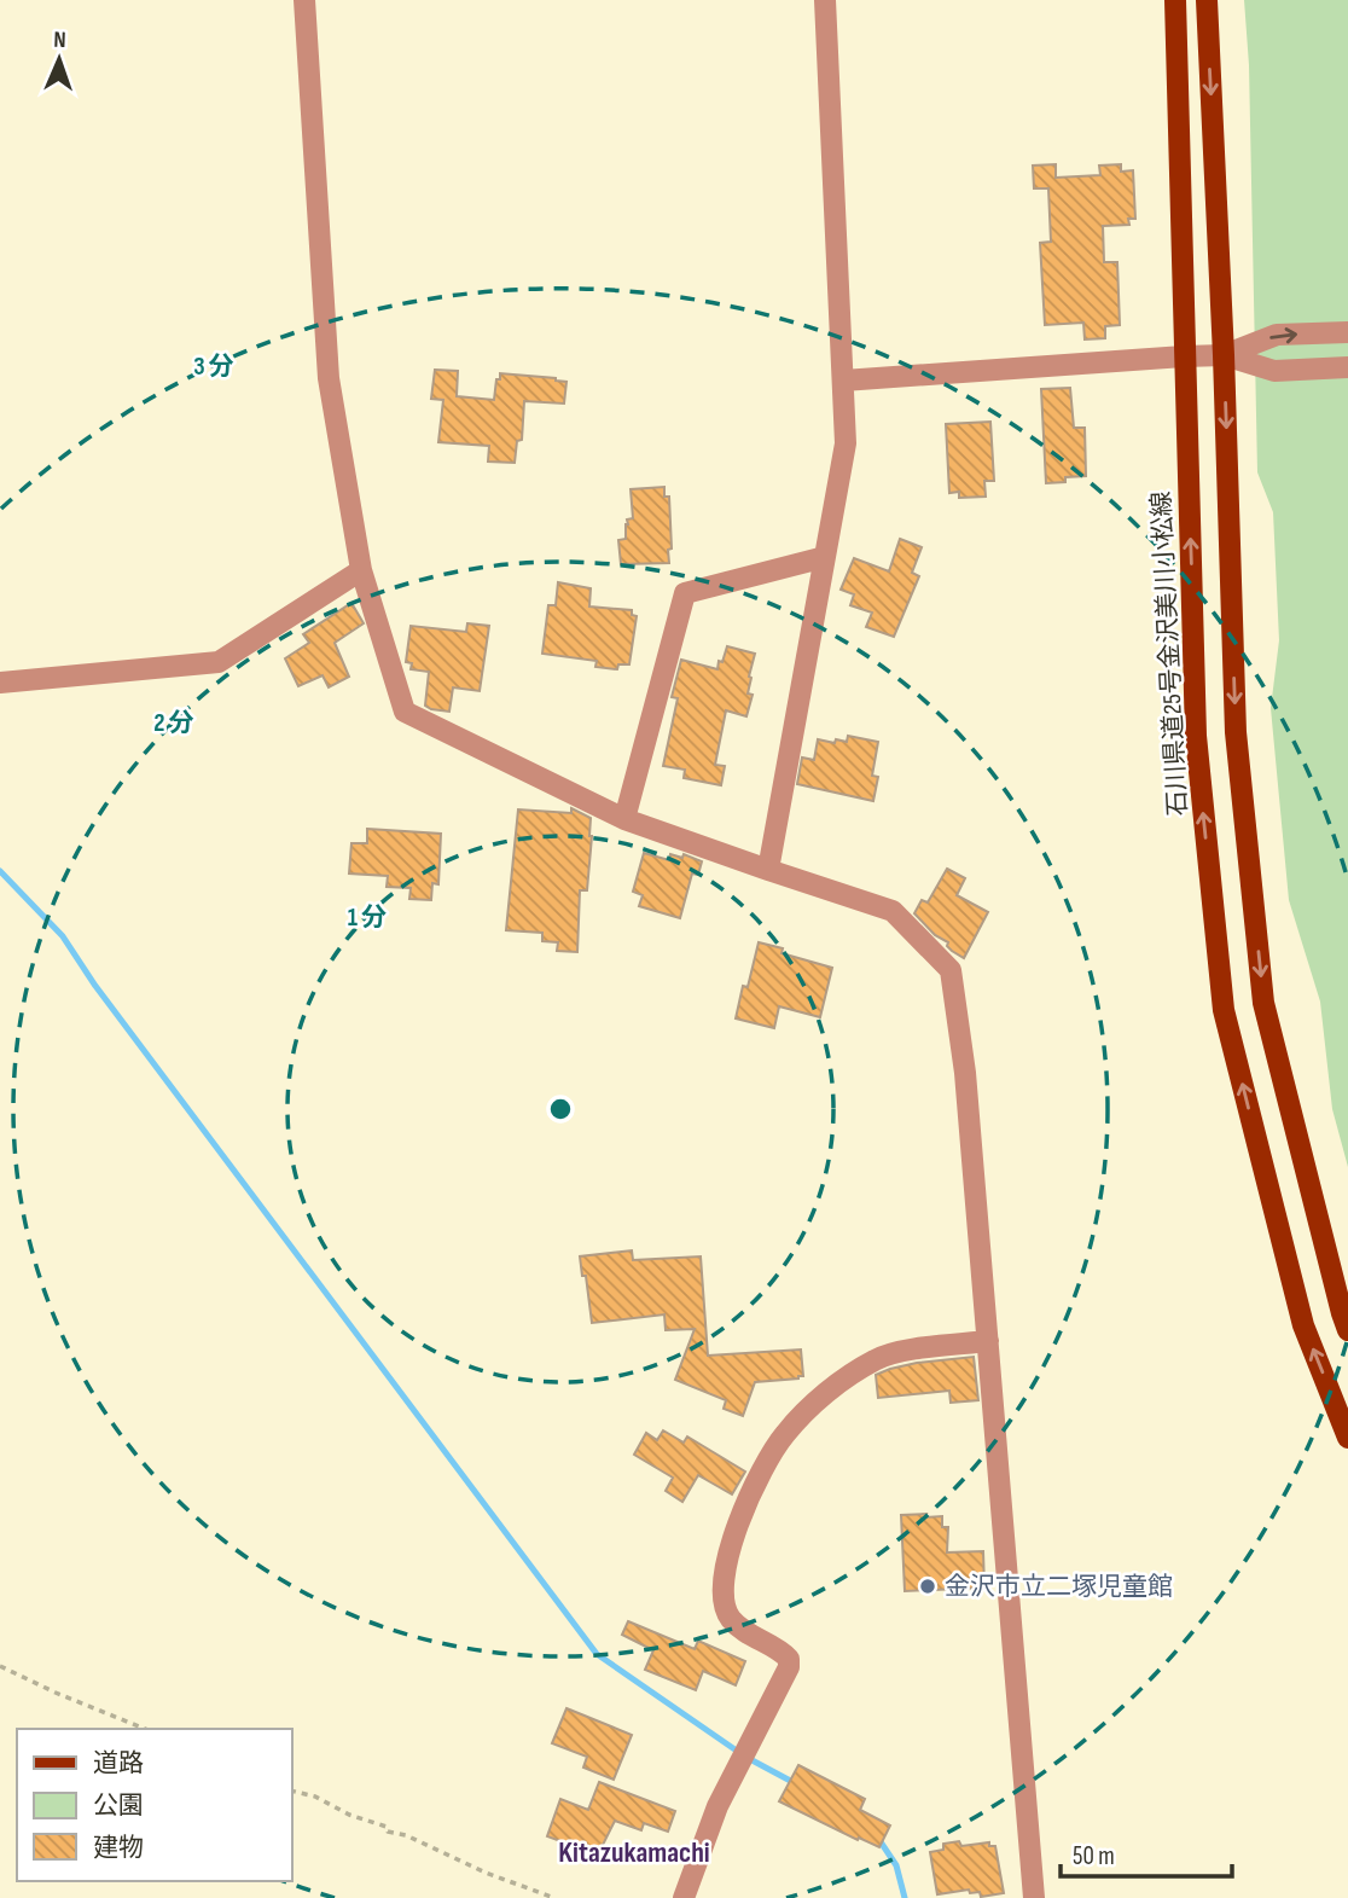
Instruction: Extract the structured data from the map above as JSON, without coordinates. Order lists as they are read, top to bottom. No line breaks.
{"streets":{"main road":["石川県道25号金沢美川小松線"]},"districts":["Kitazukamachi"],"places":["金沢市立二塚児童館"],"legend":["道路","公園","建物"],"scale_bar":"50 m","north":"top","rings":["3 分","2 分","1 分"]}
